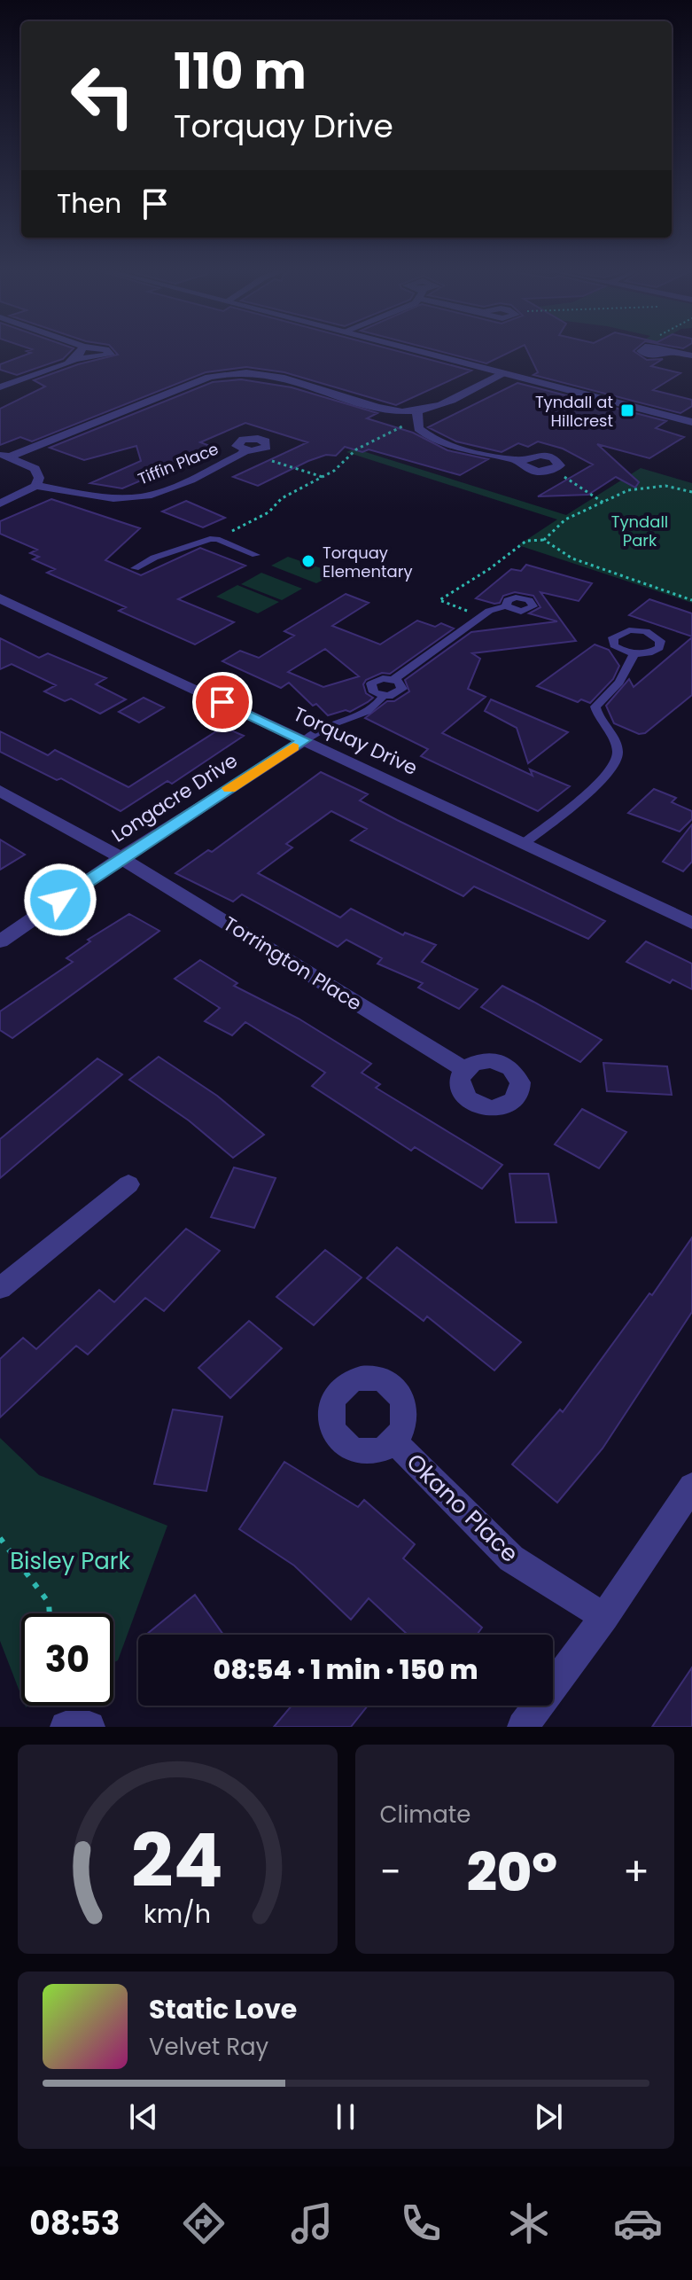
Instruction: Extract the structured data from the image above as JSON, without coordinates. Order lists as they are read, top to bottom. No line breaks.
{"streets":{"street":["Tiffin Place","Torquay Drive","Longacre Drive","Torrington Place","Okano Place"]},"crossings":[["Torquay Drive","Longacre Drive"],["Longacre Drive","Torrington Place"]],"parks":["Tyndall Park","Bisley Park"],"places":{"transit":["Tyndall at Hillcrest"],"other":["Torquay Elementary"]},"page":{"turn":["110 m","Torquay Drive"],"then":"Then","limit":"30","trip":"08:54 · 1 min · 150 m","tile":"Climate","heat":["−","20°","+"],"song":["Static Love","Velvet Ray"],"tabs":"08:53","gauge":["24","km/h"]}}
